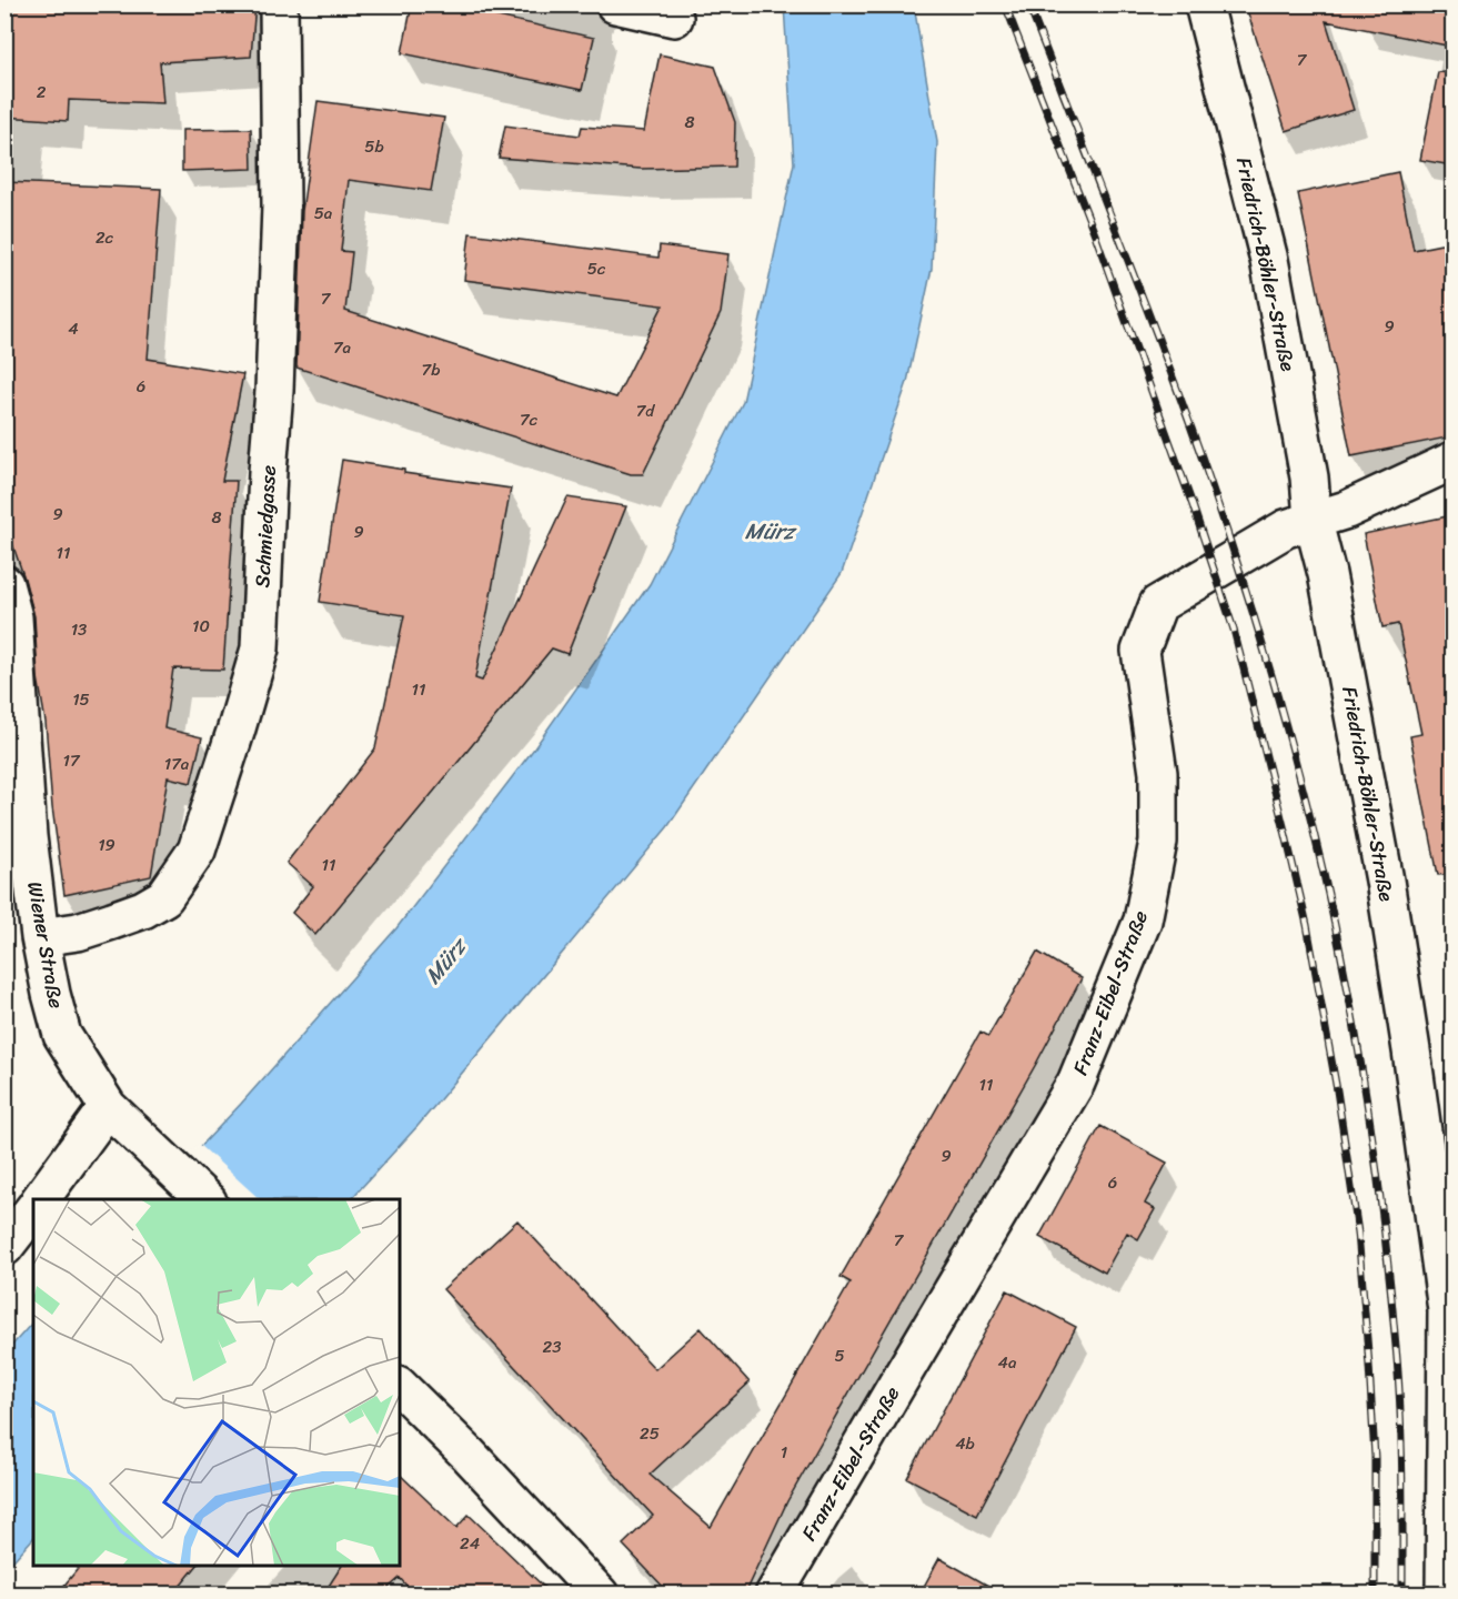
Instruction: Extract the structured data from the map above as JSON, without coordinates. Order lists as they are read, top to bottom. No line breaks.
{"streets":{"street":["Friedrich-Böhler-Straße","Schmiedgasse","Wiener Straße","Franz-Eibel-Straße"]},"crossings":[["Friedrich-Böhler-Straße","Franz-Eibel-Straße"],["Schmiedgasse","Wiener Straße"]],"water":["Mürz"],"house_numbers":["7","2","8","5b","5a","2c","5c","7","9","4","7a","7b","6","7d","7c","9","8","9","11","10","13","11","15","17","17a","19","11","11","9","6","7","23","5","4a","25","4b","1","24"]}
